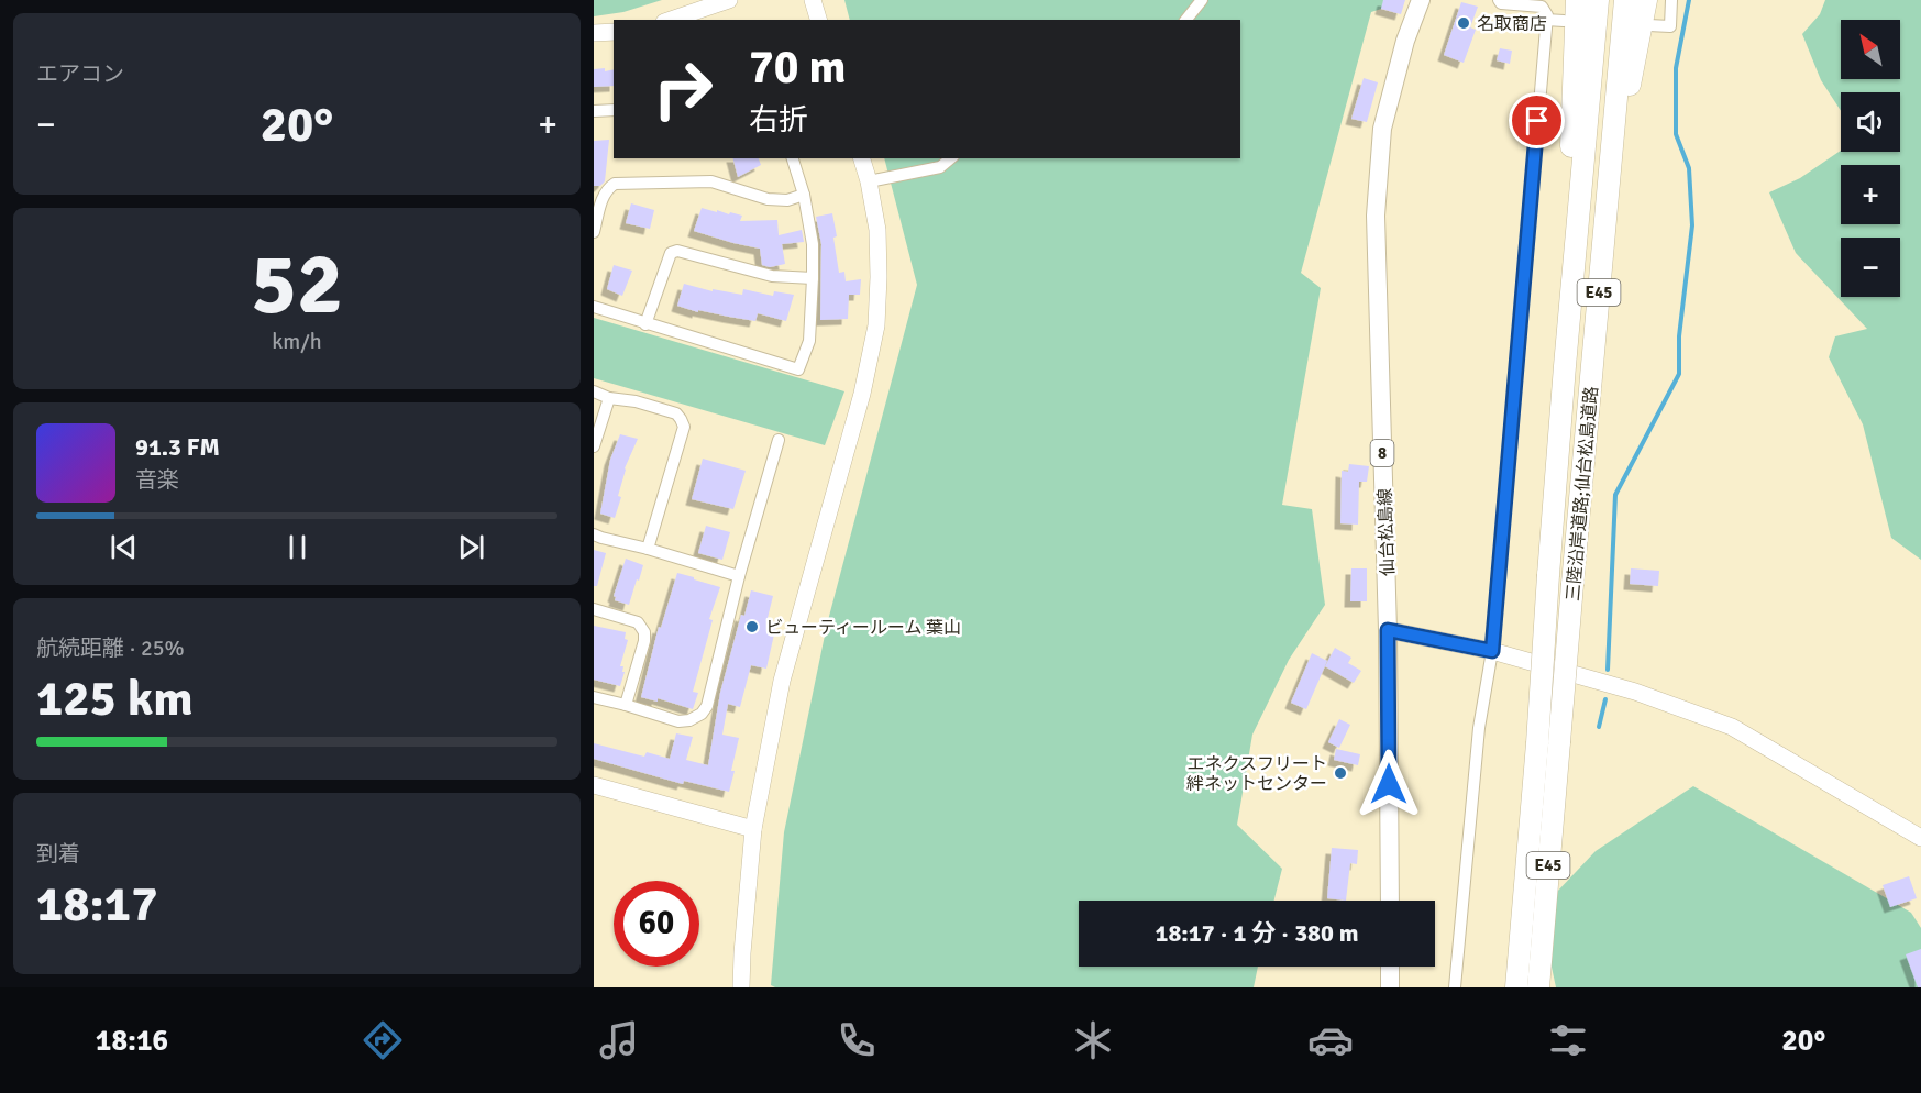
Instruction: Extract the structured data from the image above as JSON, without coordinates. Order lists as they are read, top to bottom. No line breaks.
{"streets":{"highway":["E45","三陸沿岸道路;仙台松島道路"],"main road":["8","仙台松島線"]},"places":["名取商店","ビューティールーム 葉山","エネクスフリート 絆ネットセンター"],"north":"top left","page":{"tile":["エアコン",["52","km/h"],["航続距離 · 25%","125 km"],["到着","18:17"]],"map_buttons":["+","−"],"turn":["70 m","右折"],"heat":["−","20°","+"],"song":["91.3 FM","音楽"],"limit":"60","trip":"18:17 · 1 分 · 380 m","tabs":["18:16","20°"]}}
